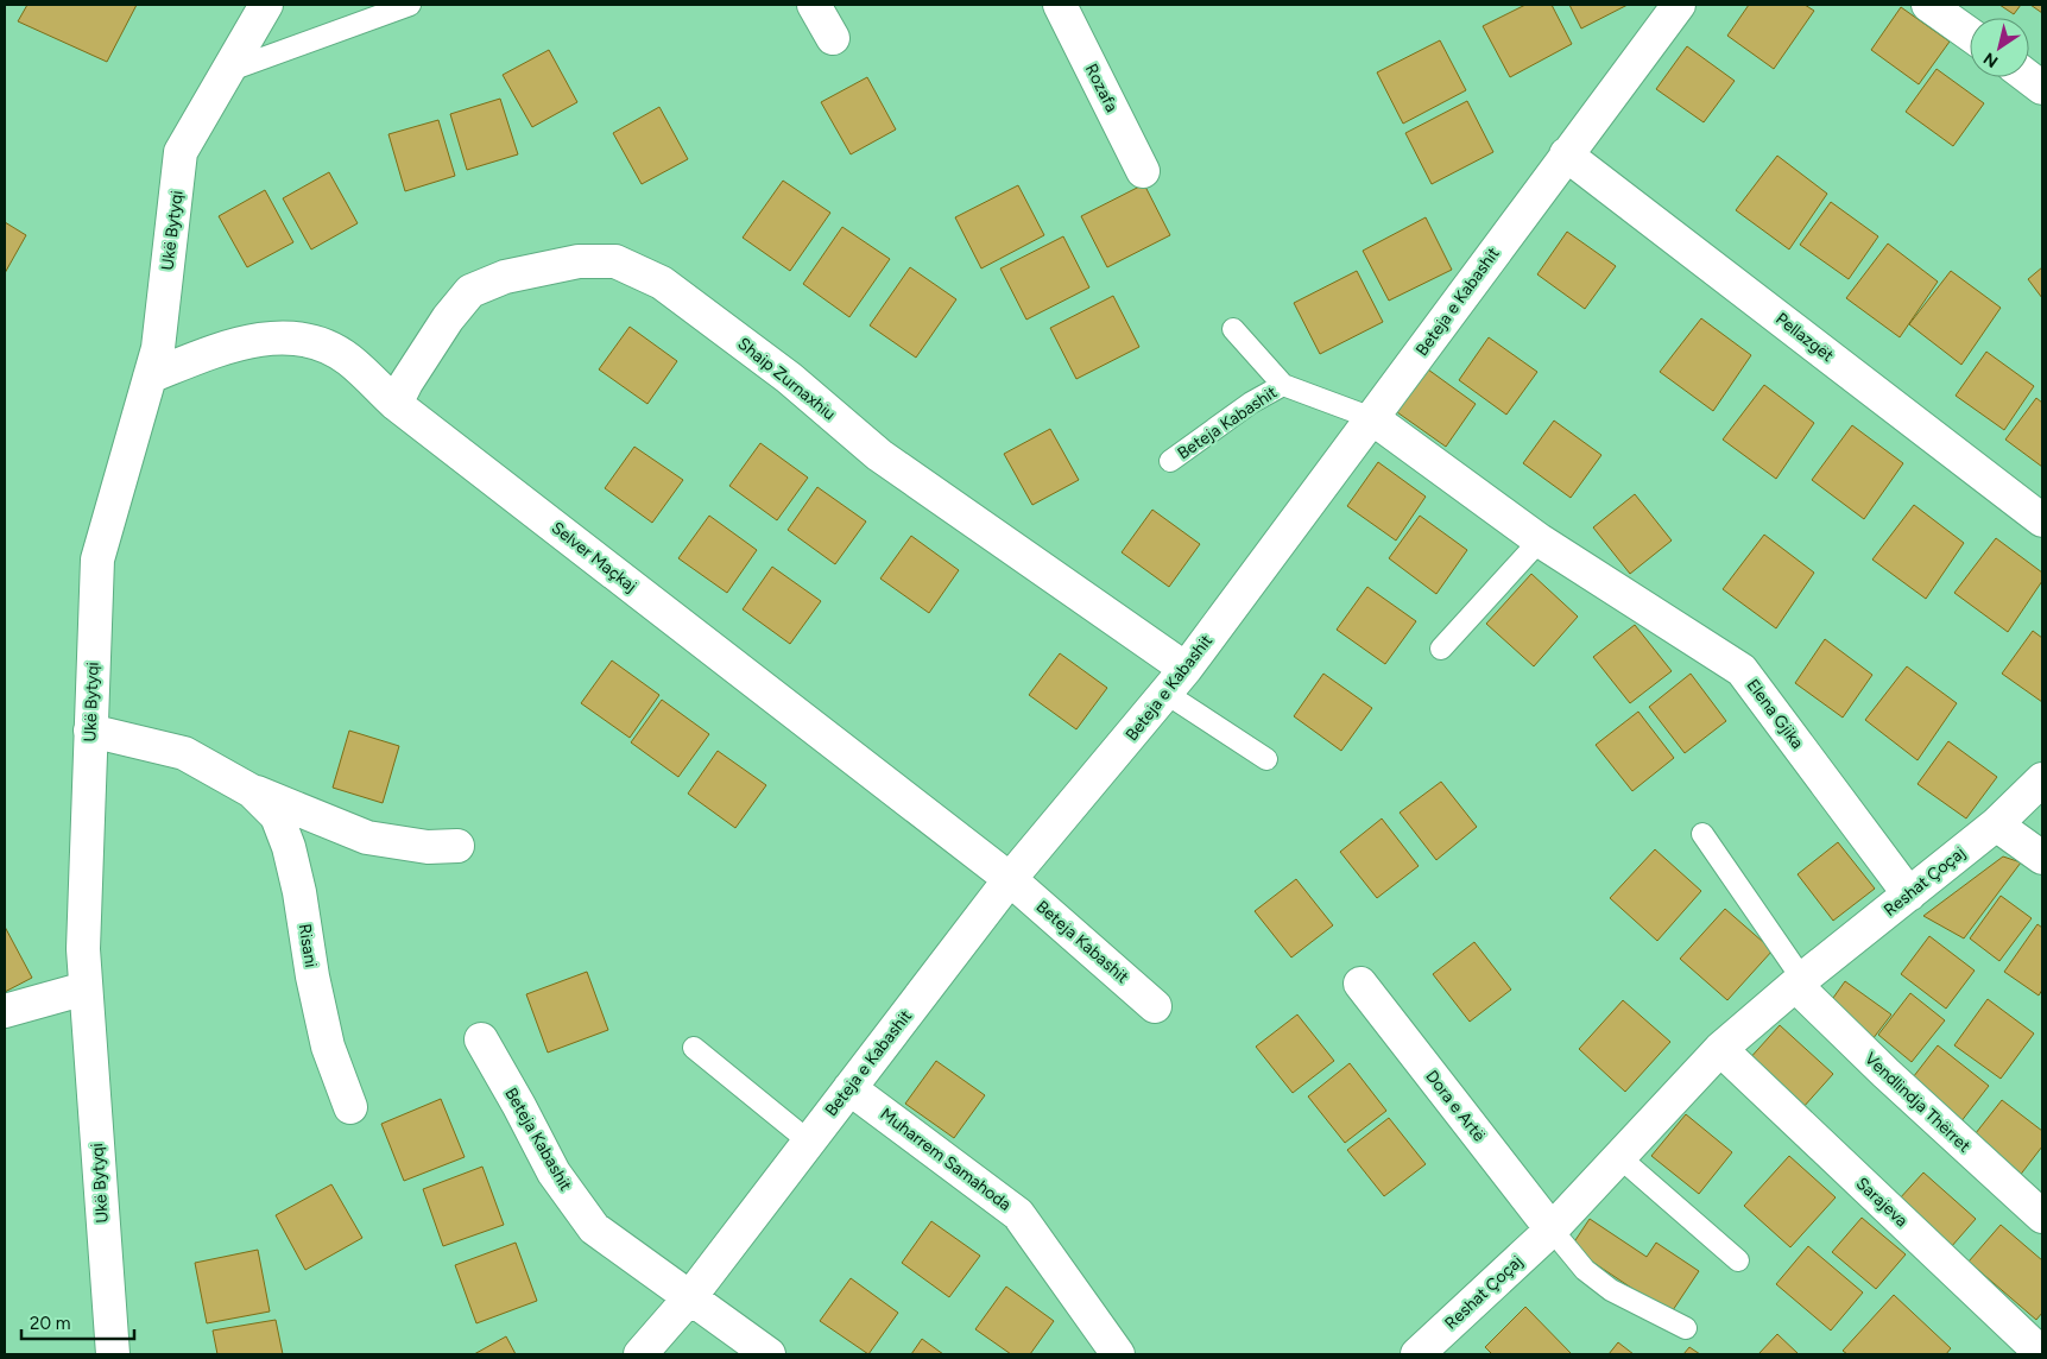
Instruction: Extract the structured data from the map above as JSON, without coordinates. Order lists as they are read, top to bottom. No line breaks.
{"streets":{"street":["Rozafa","Ukë Bytyqi","Beteja e Kabashit","Pellazgët","Shaip Zurnaxhiu","Beteja Kabashit","Selver Maçkaj","Elena Gjika","Reshat Çoçaj","Risani","Vendlindja Thërret","Dora e Artë","Muharrem Samahoda","Sarajeva"]},"crossings":[["Ukë Bytyqi","Selver Maçkaj"],["Ukë Bytyqi","Risani"],["Beteja e Kabashit","Pellazgët"],["Beteja e Kabashit","Shaip Zurnaxhiu"],["Beteja e Kabashit","Beteja Kabashit"],["Beteja e Kabashit","Selver Maçkaj"],["Beteja e Kabashit","Elena Gjika"],["Beteja e Kabashit","Muharrem Samahoda"],["Shaip Zurnaxhiu","Selver Maçkaj"],["Beteja Kabashit","Selver Maçkaj"],["Beteja Kabashit","Elena Gjika"],["Elena Gjika","Reshat Çoçaj"],["Reshat Çoçaj","Vendlindja Thërret"],["Reshat Çoçaj","Dora e Artë"],["Reshat Çoçaj","Sarajeva"]],"scale_bar":"20 m","north":"bottom left"}
